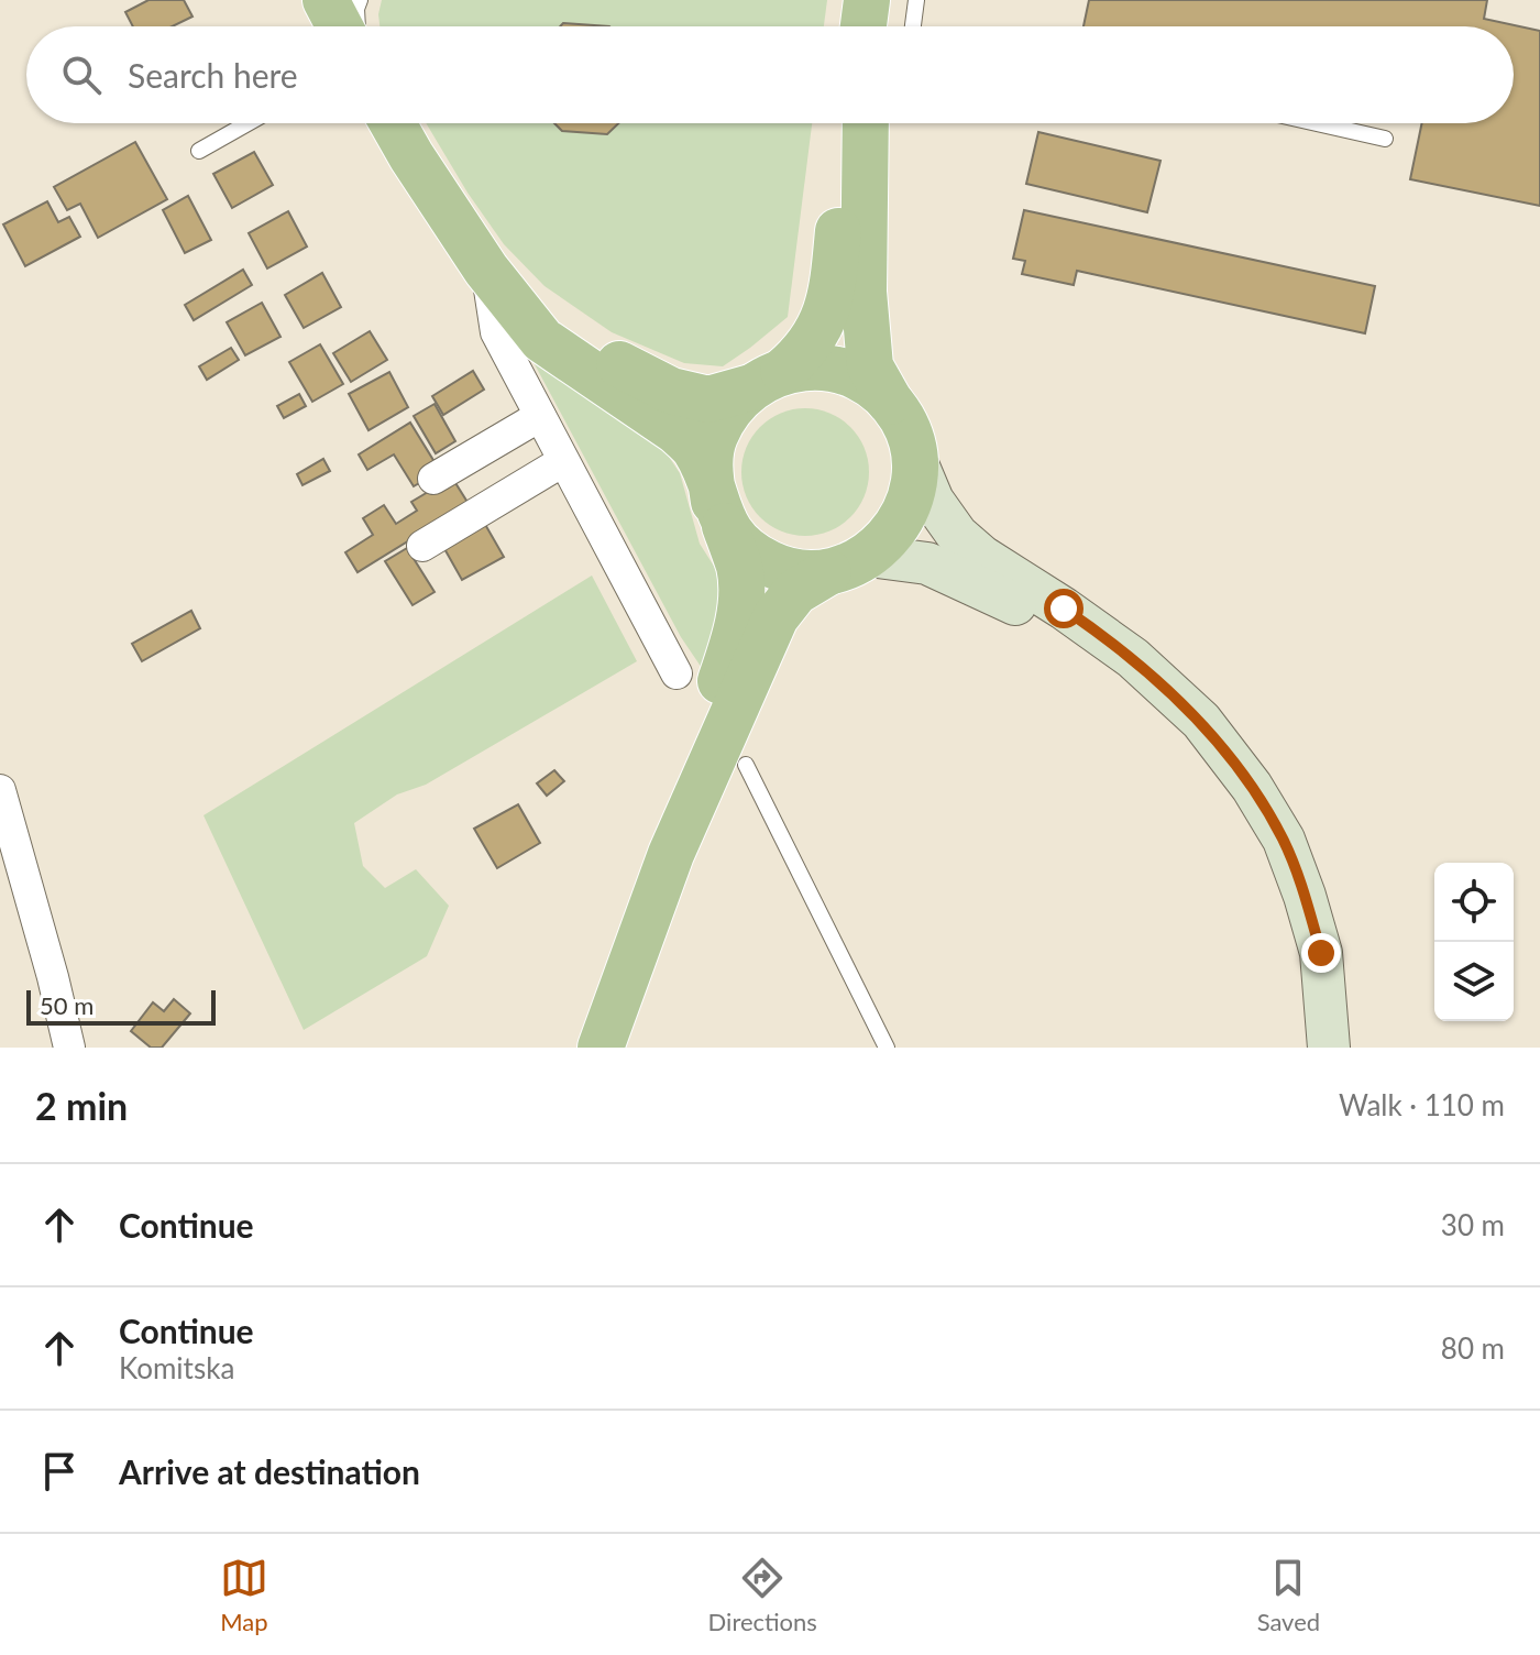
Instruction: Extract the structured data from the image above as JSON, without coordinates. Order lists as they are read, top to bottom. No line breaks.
{"scale_bar":"50 m","page":{"search":"Search here","scale":"50 m","heading":["2 min","Walk · 110 m"],"list":[["Continue","30 m"],["Continue","Komitska","80 m"],"Arrive at destination"],"nav":["Map","Directions","Saved"]}}
